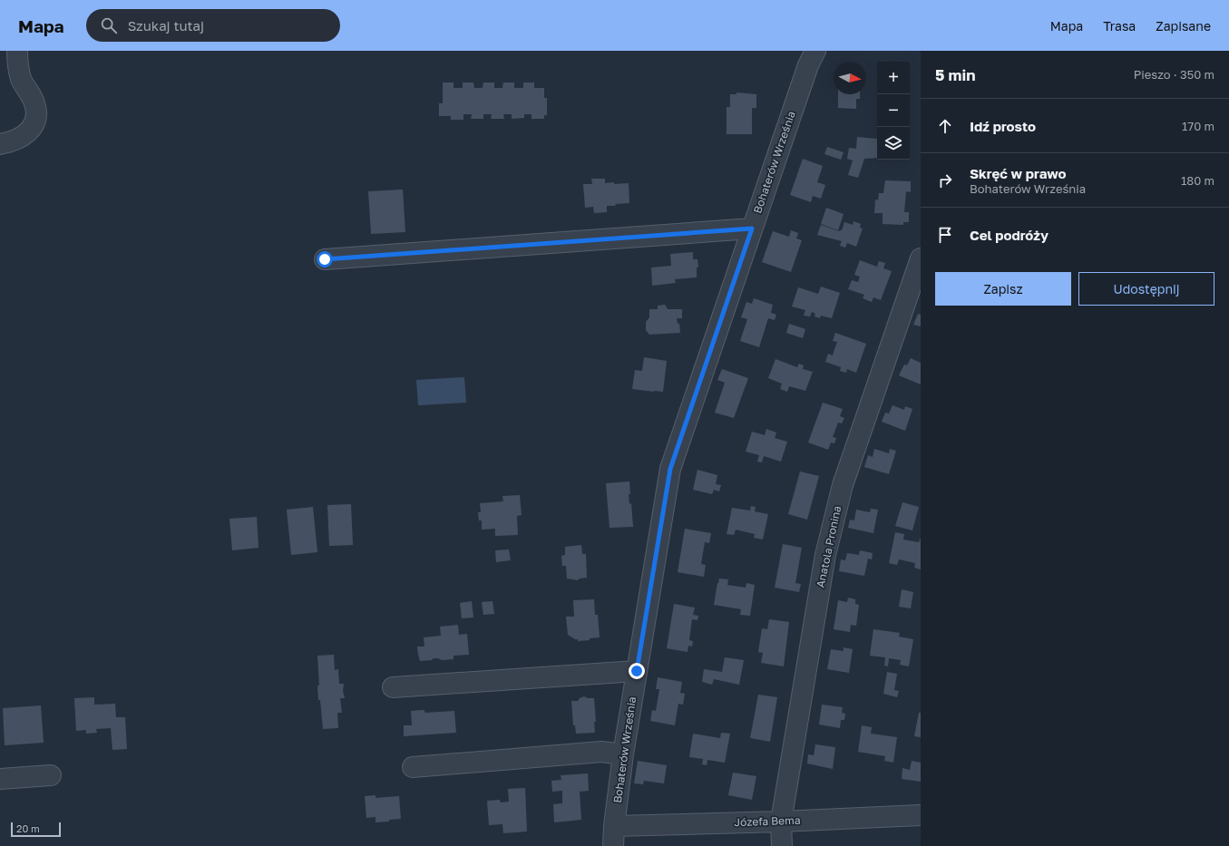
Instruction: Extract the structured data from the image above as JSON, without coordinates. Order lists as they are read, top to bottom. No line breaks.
{"streets":{"street":["Bohaterów Września","Anatola Pronina","Józefa Bema"]},"crossings":[["Bohaterów Września","Józefa Bema"],["Anatola Pronina","Józefa Bema"]],"scale_bar":"20 m","north":"right","page":{"header":"Mapa","search":"Szukaj tutaj","nav":["Mapa","Trasa","Zapisane"],"heading":["5 min","Pieszo · 350 m"],"map_buttons":["+","−"],"list":[["Idź prosto","170 m"],["Skręć w prawo","Bohaterów Września","180 m"],"Cel podróży"],"buttons":["Zapisz","Udostępnij"],"scale":"20 m"}}
